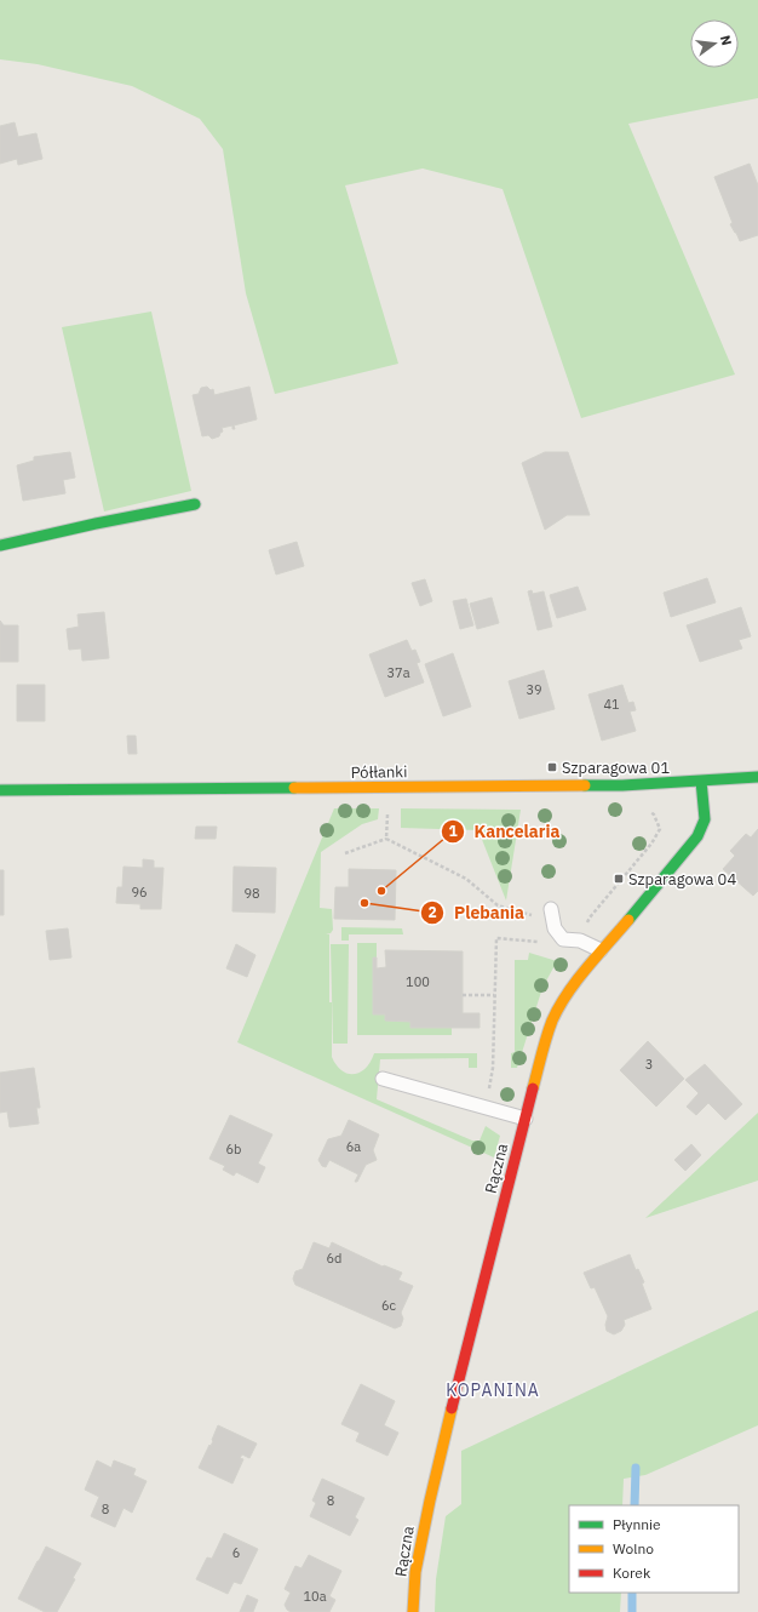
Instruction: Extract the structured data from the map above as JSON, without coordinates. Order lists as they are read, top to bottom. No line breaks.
{"streets":{"street":["Półłanki","Rączna"]},"crossings":[["Półłanki","Rączna"]],"districts":["KOPANINA"],"places":{"transit":["Szparagowa 01","Szparagowa 04"],"other":["Kancelaria","Plebania"]},"house_numbers":["37a","39","41","96","98","100","3","6a","6b","6d","6c","8","8","6","10a"],"legend":["Płynnie","Wolno","Korek"],"north":"right"}
